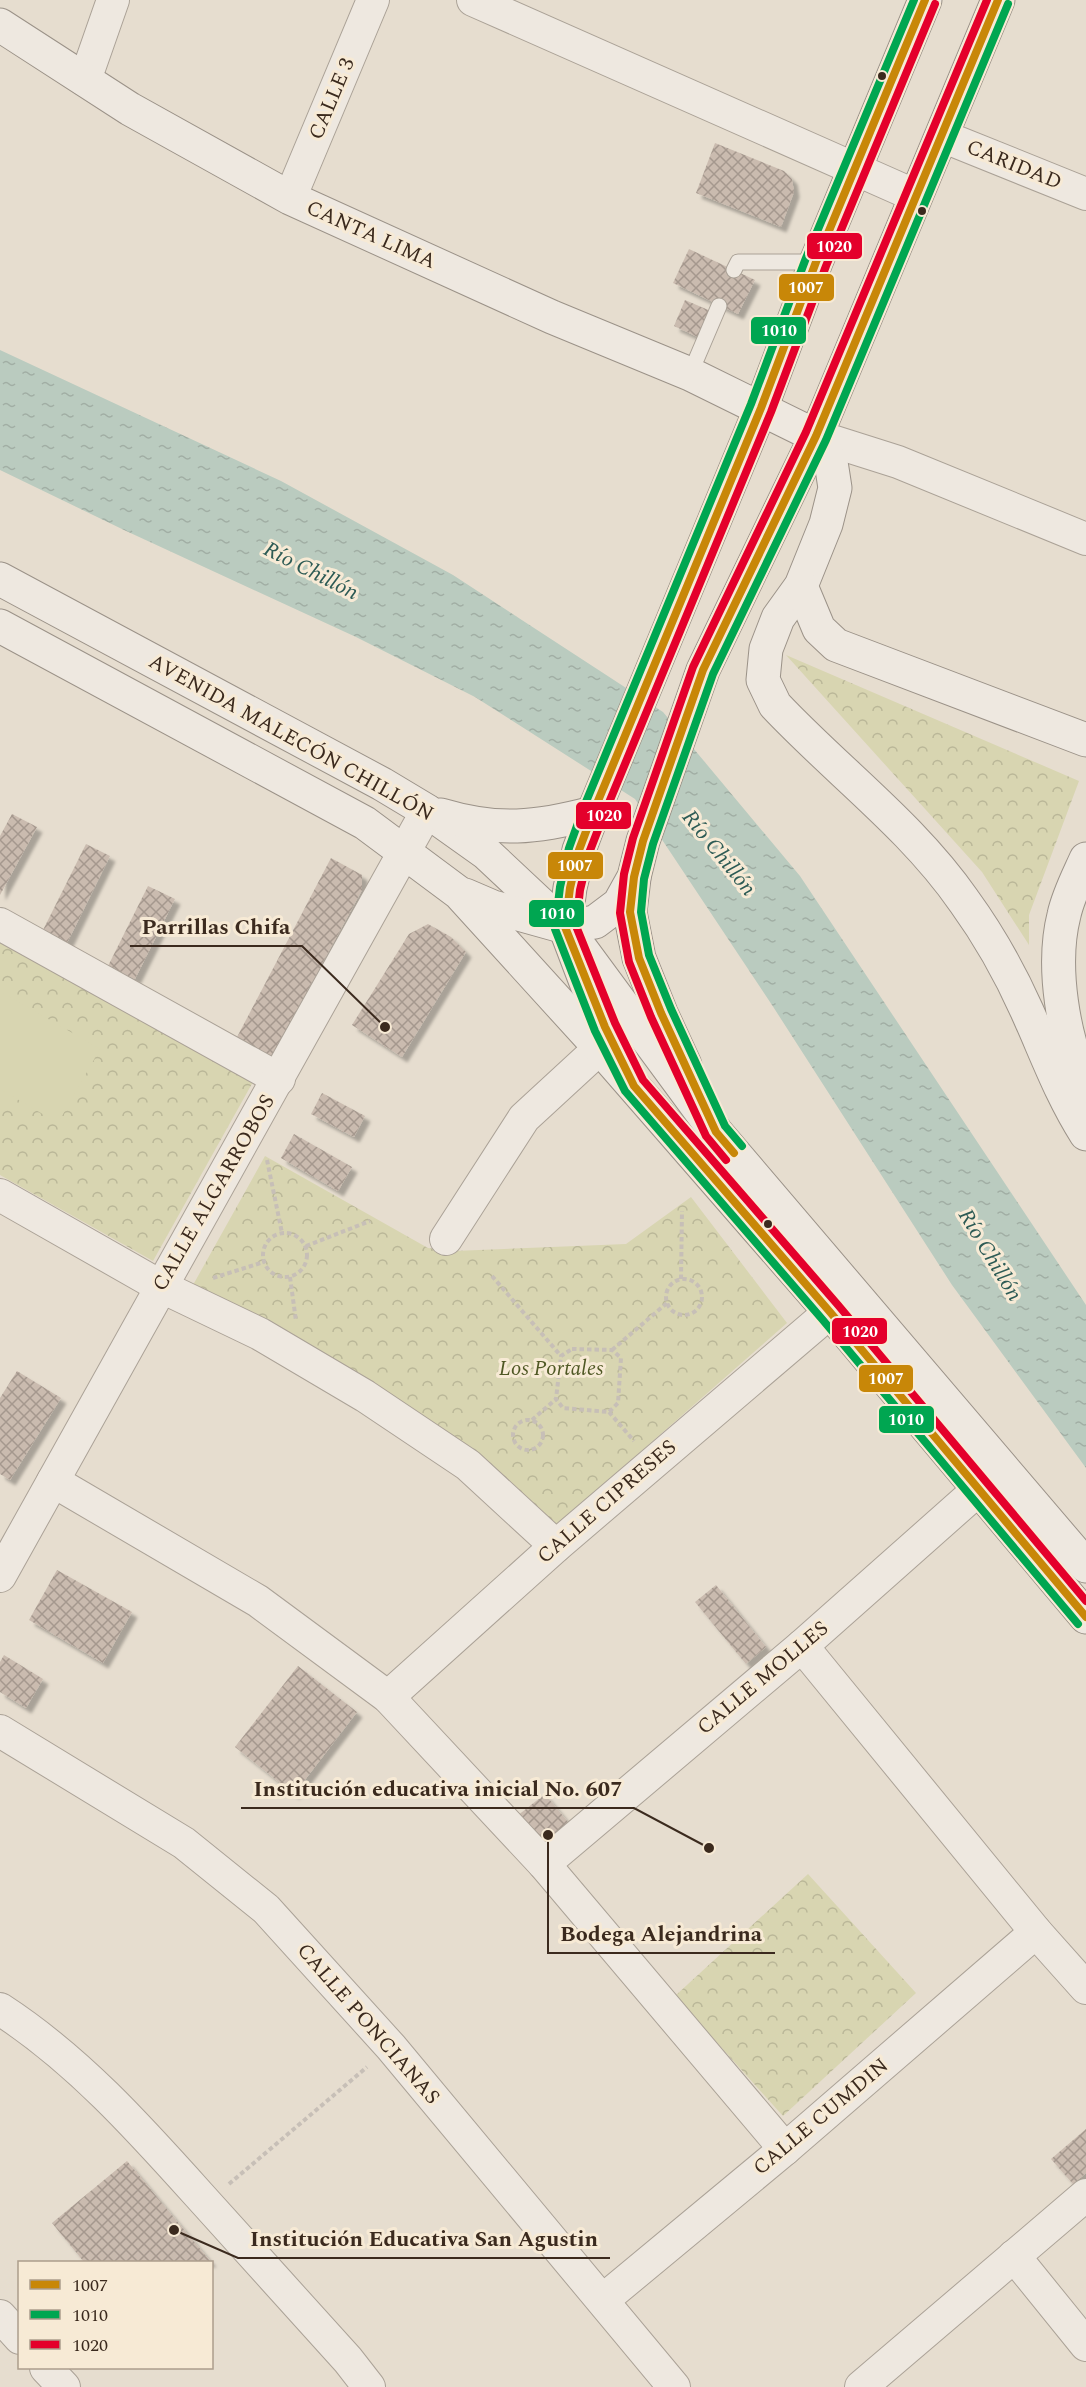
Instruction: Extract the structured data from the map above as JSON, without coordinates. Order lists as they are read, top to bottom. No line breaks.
{"streets":{"main road":["CANTA LIMA","AVENIDA MALECÓN CHILLÓN"],"street":["CALLE 3","CARIDAD","CALLE ALGARROBOS","CALLE CIPRESES","CALLE MOLLES","CALLE PONCIANAS","CALLE CUMDIN"]},"crossings":[["CALLE 3","CANTA LIMA"],["AVENIDA MALECÓN CHILLÓN","CALLE ALGARROBOS"],["AVENIDA MALECÓN CHILLÓN","CALLE CIPRESES"],["AVENIDA MALECÓN CHILLÓN","CALLE MOLLES"],["CALLE PONCIANAS","CALLE CUMDIN"]],"water":["Río Chillón"],"parks":["Los Portales"],"places":["Parrillas Chifa","Bodega Alejandrina","Institución educativa inicial No. 607","Institución Educativa San Agustin"],"lines":["transit line 1007","transit line 1010","transit line 1020"],"legend":["1007","1010","1020"]}
